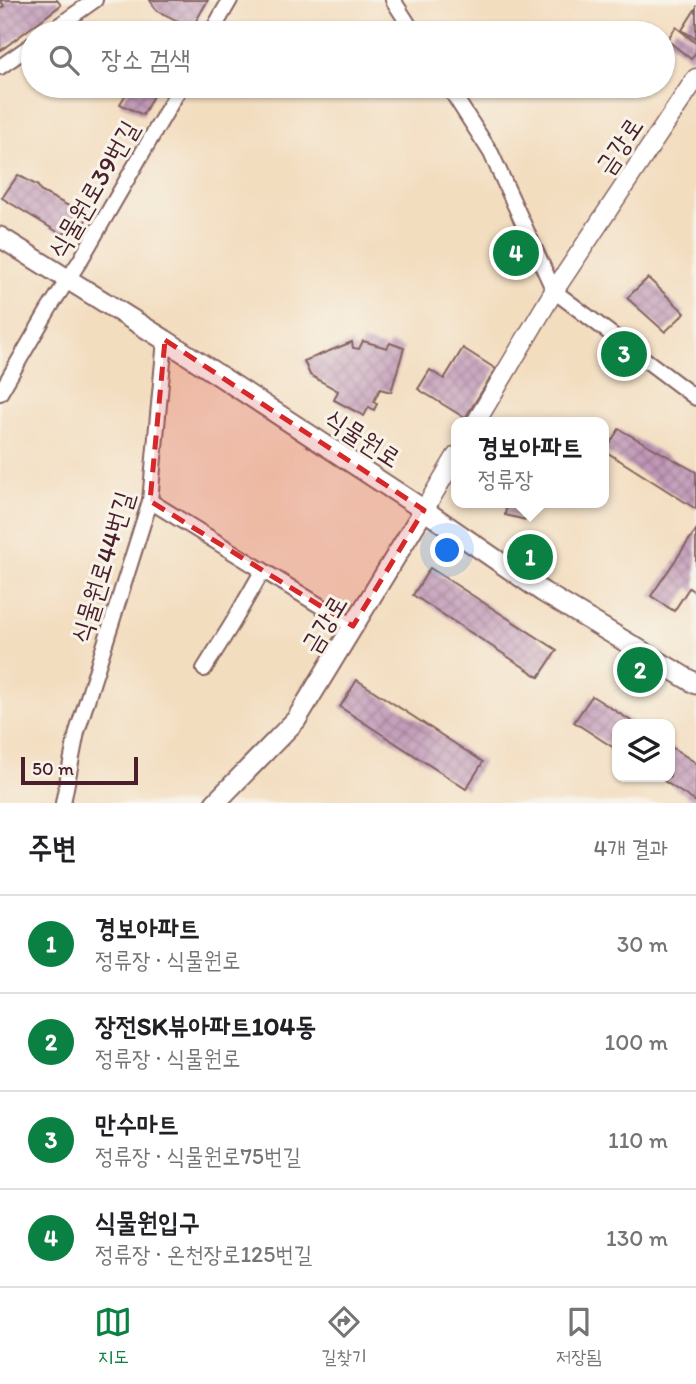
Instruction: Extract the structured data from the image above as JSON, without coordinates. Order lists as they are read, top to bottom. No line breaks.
{"streets":{"main road":["금강로","식물원로"],"street":["식물원로39번길","식물원로44번길"]},"crossings":[["금강로","식물원로"],["식물원로39번길","식물원로"],["식물원로","식물원로44번길"]],"scale_bar":"50 m","page":{"search":"장소 검색","pins":["4","3","1","2"],"popup":["경보아파트","정류장"],"scale":"50 m","heading":["주변","4개 결과"],"list":[{"mark":"1","name":"경보아파트","note":"정류장 · 식물원로","value":"30 m"},{"mark":"2","name":"장전SK뷰아파트104동","note":"정류장 · 식물원로","value":"100 m"},{"mark":"3","name":"만수마트","note":"정류장 · 식물원로75번길","value":"110 m"},{"mark":"4","name":"식물원입구","note":"정류장 · 온천장로125번길","value":"130 m"}],"nav":["지도","길찾기","저장됨"]}}
